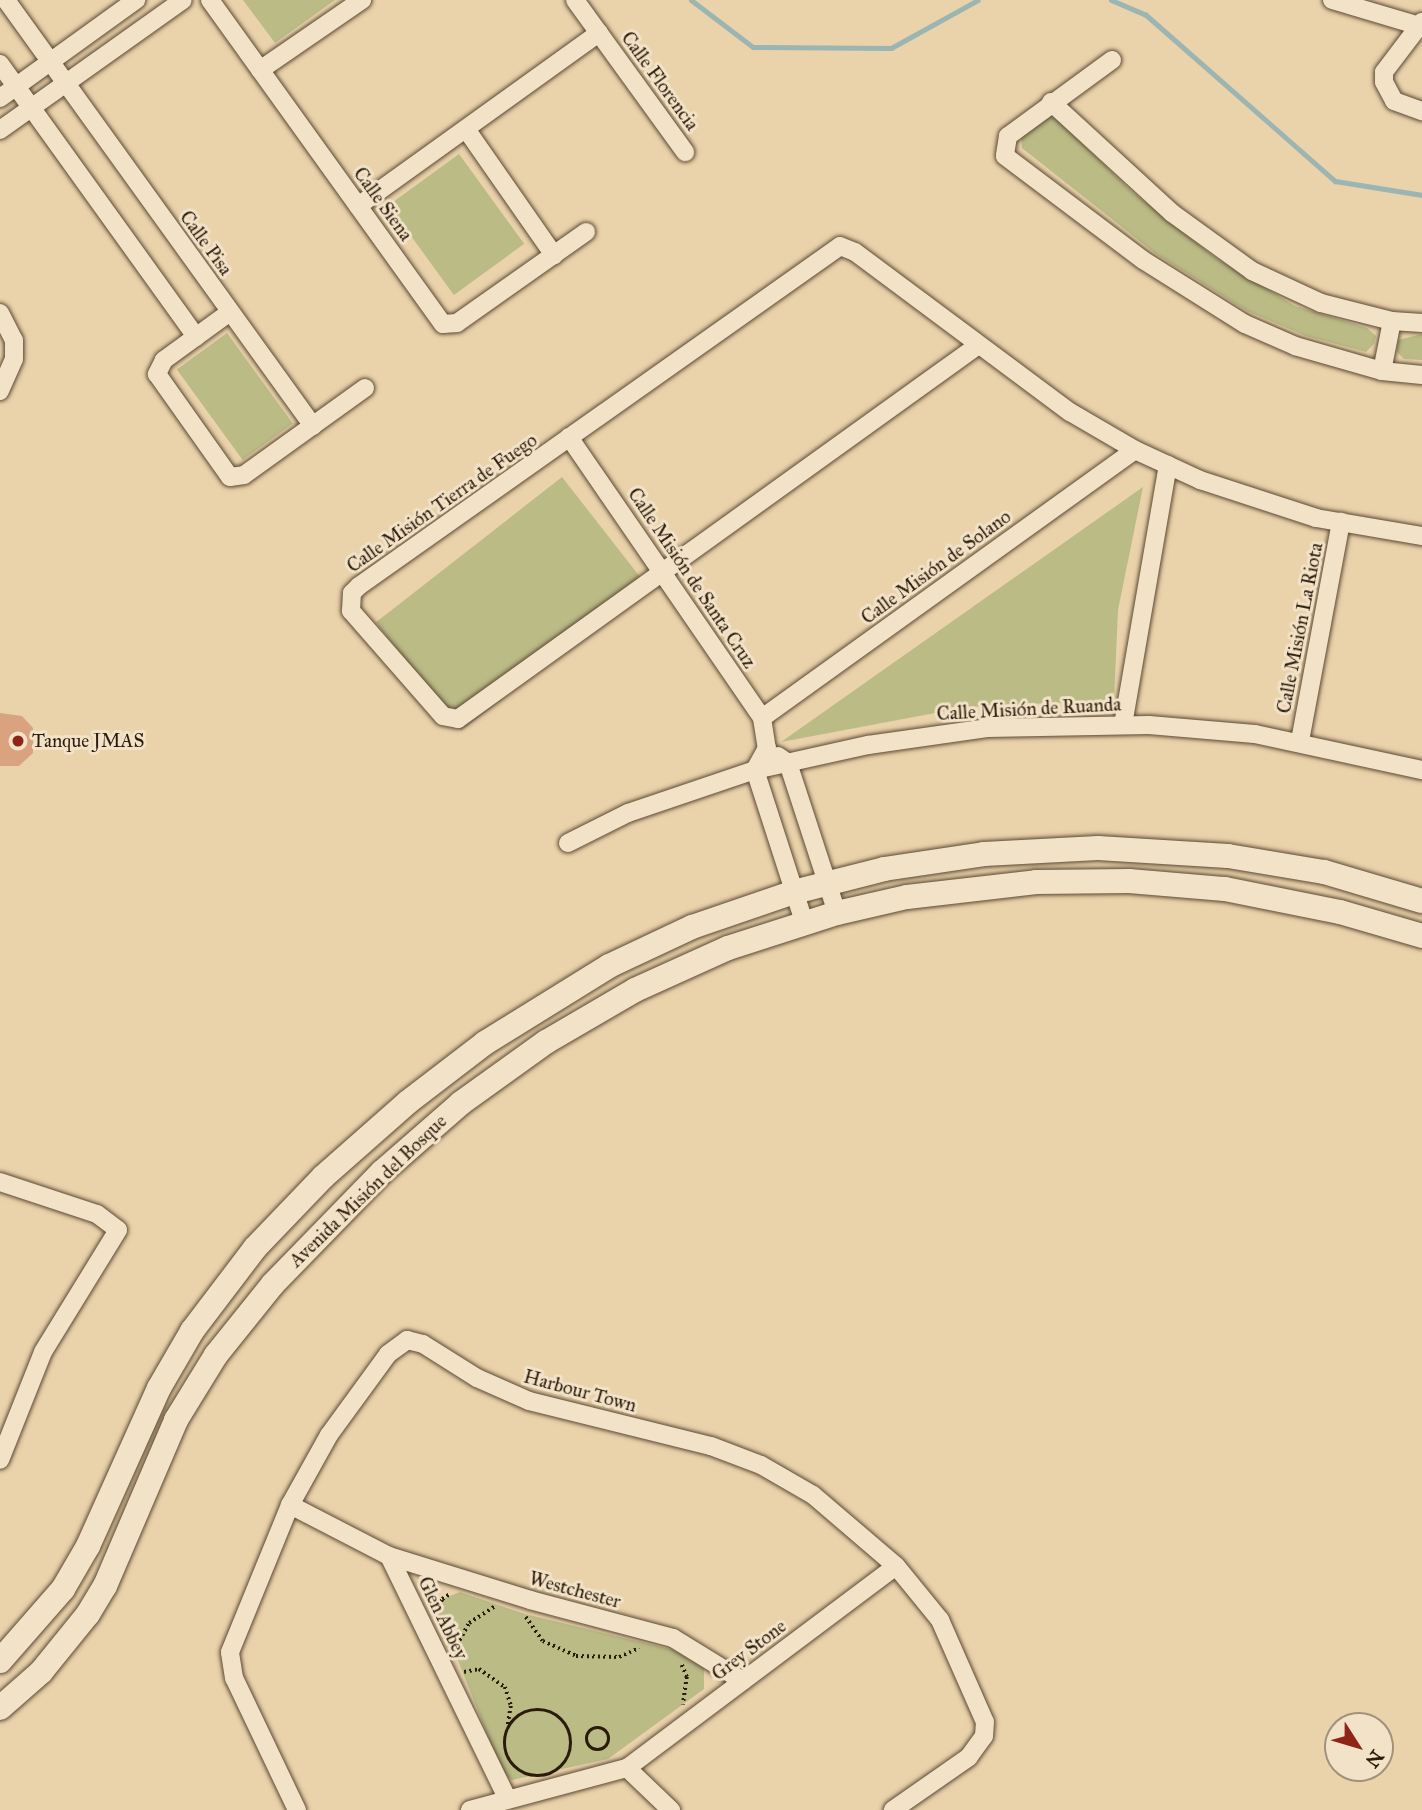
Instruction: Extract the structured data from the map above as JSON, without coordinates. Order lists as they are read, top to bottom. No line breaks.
{"streets":{"main road":["Avenida Misión del Bosque"],"street":["Calle Florencia","Calle Siena","Calle Pisa","Calle Misión Tierra de Fuego","Calle Misión de Solano","Calle Misión de Santa Cruz","Calle Misión La Riota","Calle Misión de Ruanda","Harbour Town","Westchester","Glen Abbey","Grey Stone"]},"crossings":[["Calle Misión Tierra de Fuego","Calle Misión de Solano"],["Calle Misión Tierra de Fuego","Calle Misión de Santa Cruz"],["Calle Misión Tierra de Fuego","Calle Misión La Riota"],["Calle Misión de Solano","Calle Misión de Santa Cruz"],["Calle Misión La Riota","Calle Misión de Ruanda"],["Harbour Town","Grey Stone"],["Westchester","Glen Abbey"],["Westchester","Grey Stone"]],"places":["Tanque JMAS"],"north":"bottom right"}
